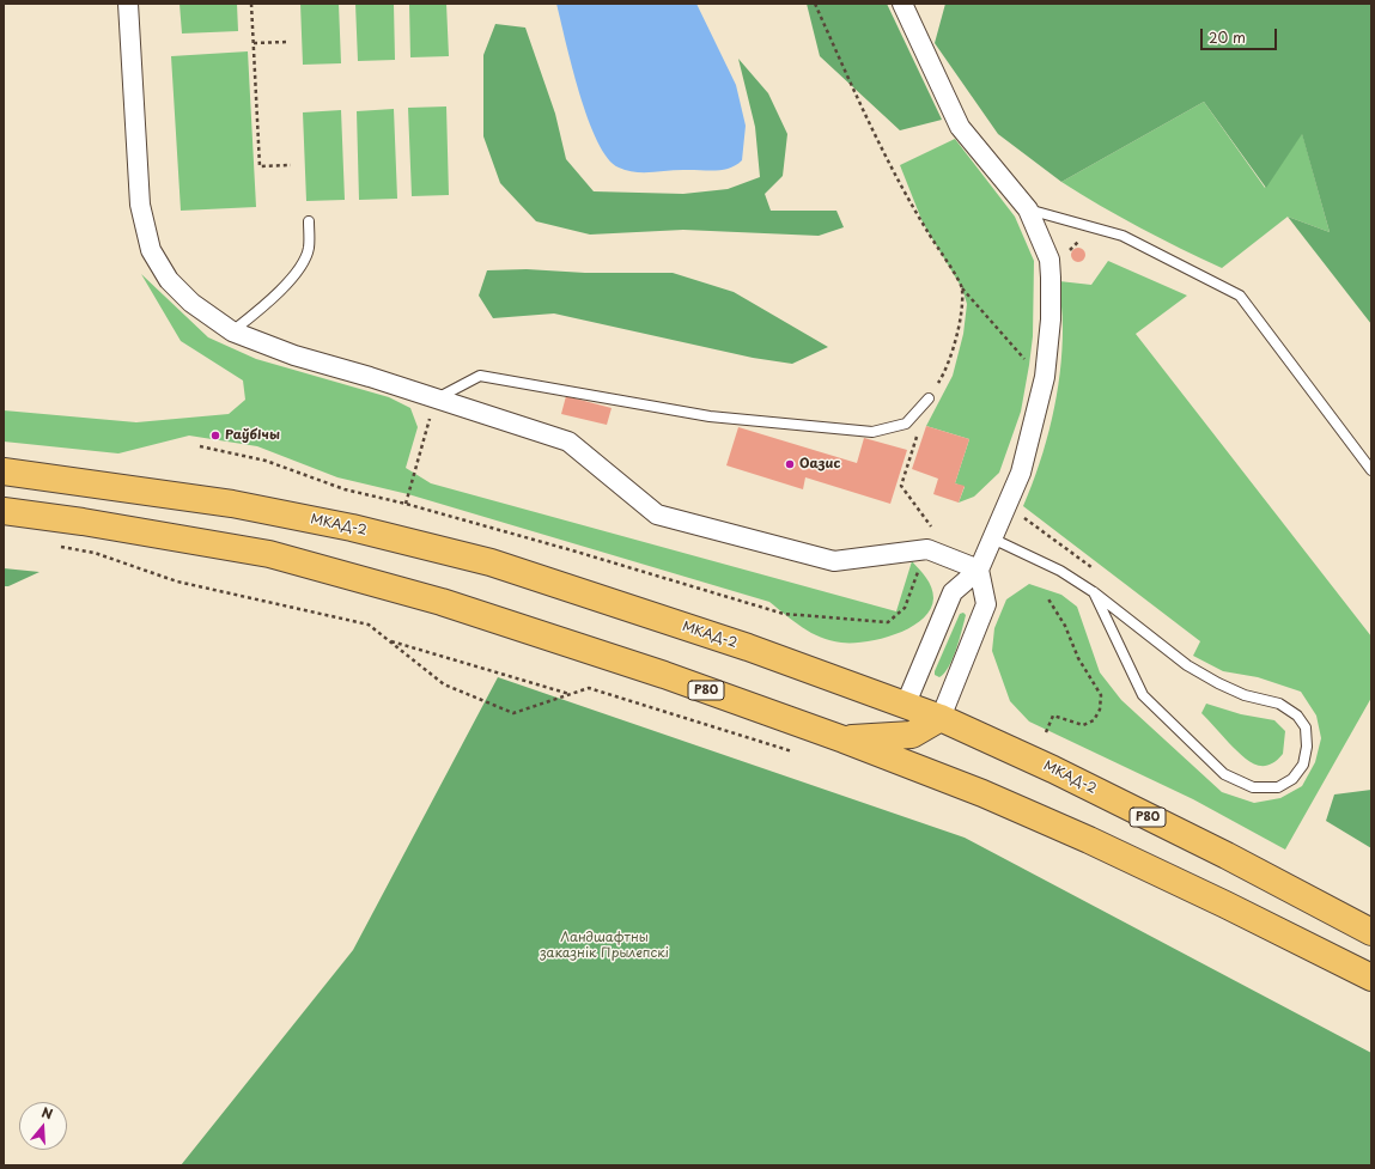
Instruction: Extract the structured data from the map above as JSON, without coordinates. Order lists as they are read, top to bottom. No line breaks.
{"streets":{"highway":["МКАД-2","Р80"]},"parks":["Ландшафтны заказнік Прылепскі"],"places":["Раўбічы","Оазис"],"scale_bar":"20 m","north":"top"}
